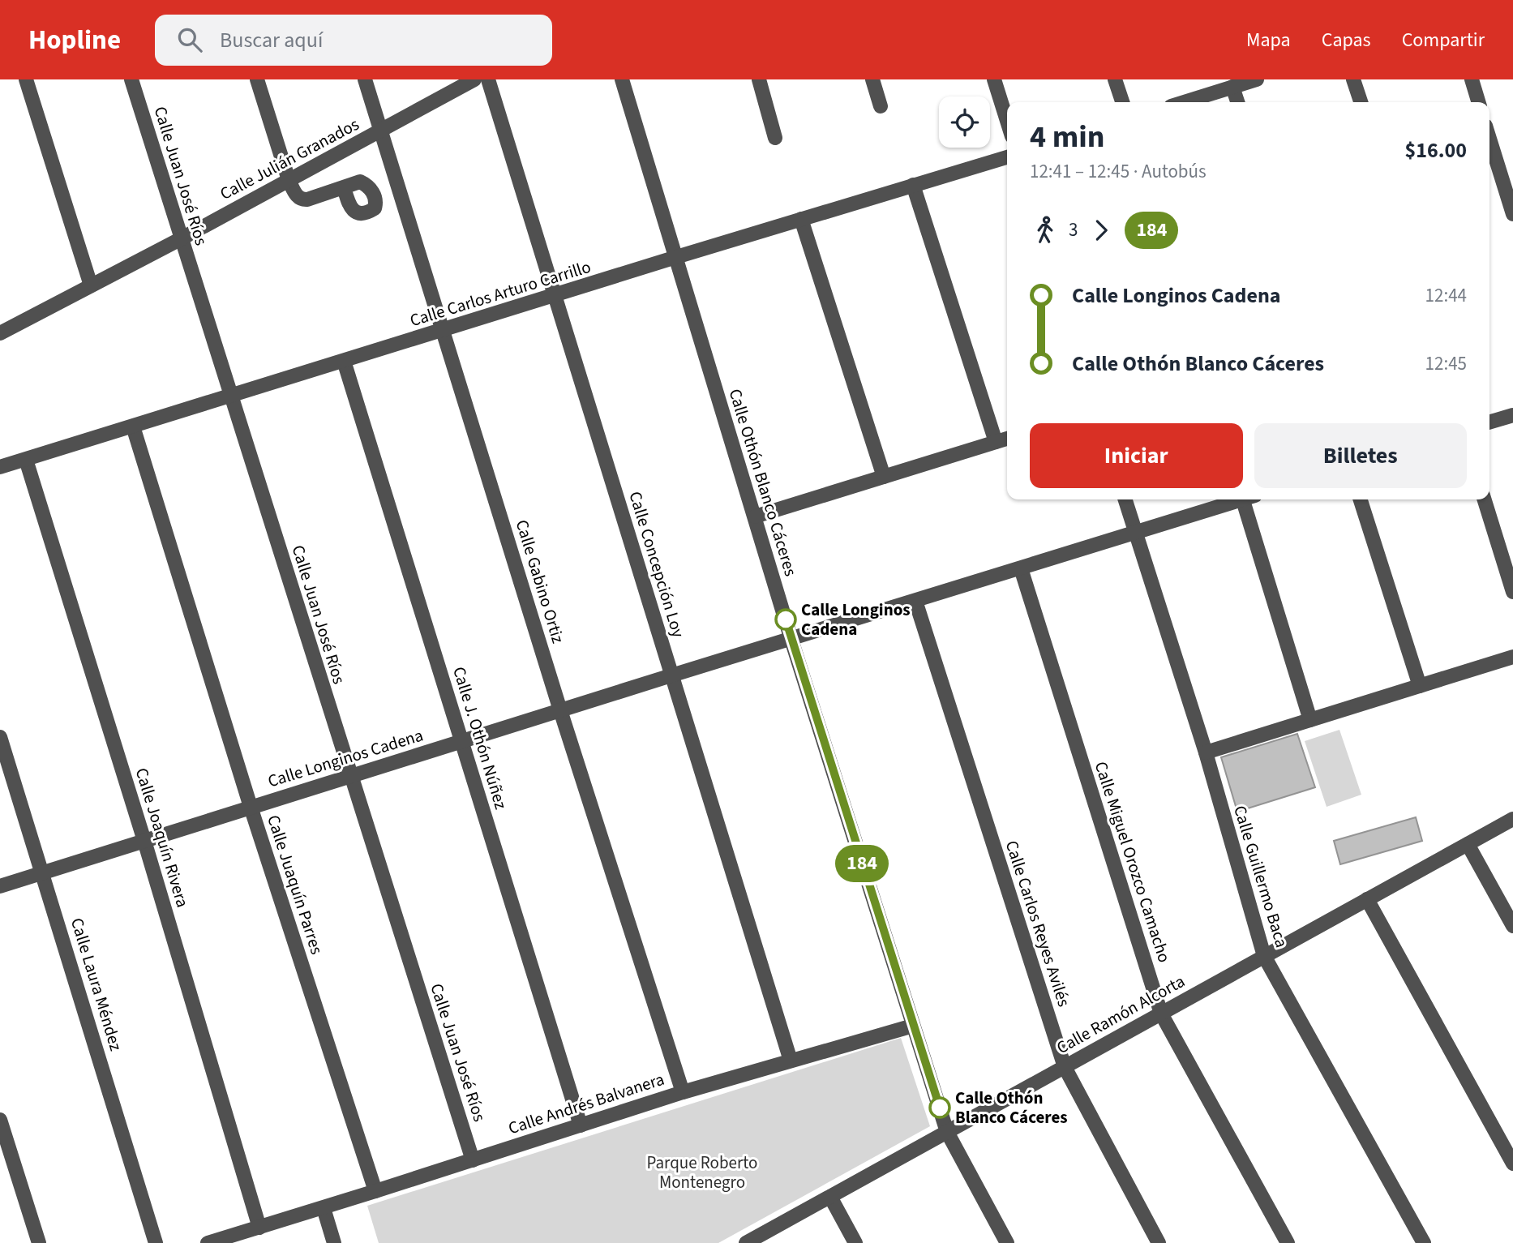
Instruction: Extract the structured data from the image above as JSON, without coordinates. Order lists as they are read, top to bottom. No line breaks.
{"streets":{"street":["Calle Julián Granados","Calle Juan José Ríos","Calle Carlos Arturo Carrillo","Calle Othón Blanco Cáceres","Calle Concepción Loy","Calle Gabino Ortiz","Calle J. Othón Núñez","Calle Longinos Cadena","Calle Joaquín Rivera","Calle Miguel Orozco Camacho","Calle Guillermo Baca","Calle Juaquín Parres","Calle Carlos Reyes Avilés","Calle Laura Méndez","Calle Ramón Alcorta","Calle Andrés Balvanera"]},"crossings":[["Calle Julián Granados","Calle Juan José Ríos"],["Calle Julián Granados","Calle Gabino Ortiz"],["Calle Juan José Ríos","Calle Carlos Arturo Carrillo"],["Calle Juan José Ríos","Calle Longinos Cadena"],["Calle Juan José Ríos","Calle Andrés Balvanera"],["Calle Carlos Arturo Carrillo","Calle Othón Blanco Cáceres"],["Calle Carlos Arturo Carrillo","Calle Concepción Loy"],["Calle Carlos Arturo Carrillo","Calle Gabino Ortiz"],["Calle Carlos Arturo Carrillo","Calle J. Othón Núñez"],["Calle Carlos Arturo Carrillo","Calle Joaquín Rivera"],["Calle Carlos Arturo Carrillo","Calle Juaquín Parres"],["Calle Othón Blanco Cáceres","Calle Longinos Cadena"],["Calle Othón Blanco Cáceres","Calle Ramón Alcorta"],["Calle Othón Blanco Cáceres","Calle Andrés Balvanera"],["Calle Concepción Loy","Calle Longinos Cadena"],["Calle Concepción Loy","Calle Andrés Balvanera"],["Calle Gabino Ortiz","Calle Longinos Cadena"],["Calle Gabino Ortiz","Calle Andrés Balvanera"],["Calle J. Othón Núñez","Calle Longinos Cadena"],["Calle J. Othón Núñez","Calle Andrés Balvanera"],["Calle Longinos Cadena","Calle Joaquín Rivera"],["Calle Longinos Cadena","Calle Miguel Orozco Camacho"],["Calle Longinos Cadena","Calle Guillermo Baca"],["Calle Longinos Cadena","Calle Juaquín Parres"],["Calle Longinos Cadena","Calle Carlos Reyes Avilés"],["Calle Longinos Cadena","Calle Laura Méndez"],["Calle Joaquín Rivera","Calle Andrés Balvanera"],["Calle Miguel Orozco Camacho","Calle Ramón Alcorta"],["Calle Guillermo Baca","Calle Ramón Alcorta"],["Calle Juaquín Parres","Calle Andrés Balvanera"],["Calle Carlos Reyes Avilés","Calle Ramón Alcorta"]],"parks":["Parque Roberto Montenegro"],"places":["Calle Longinos Cadena","Calle Othón Blanco Cáceres"],"lines":["bus line 184"],"page":{"header":"Hopline","search":"Buscar aquí","nav":["Mapa","Capas","Compartir"],"on_map":"184","heading":["4 min","12:41 – 12:45 · Autobús","$16.00"],"legs":["3","184"],"list":[{"name":"Calle Longinos Cadena","value":"12:44"},{"name":"Calle Othón Blanco Cáceres","value":"12:45"}],"buttons":["Iniciar","Billetes"]}}
